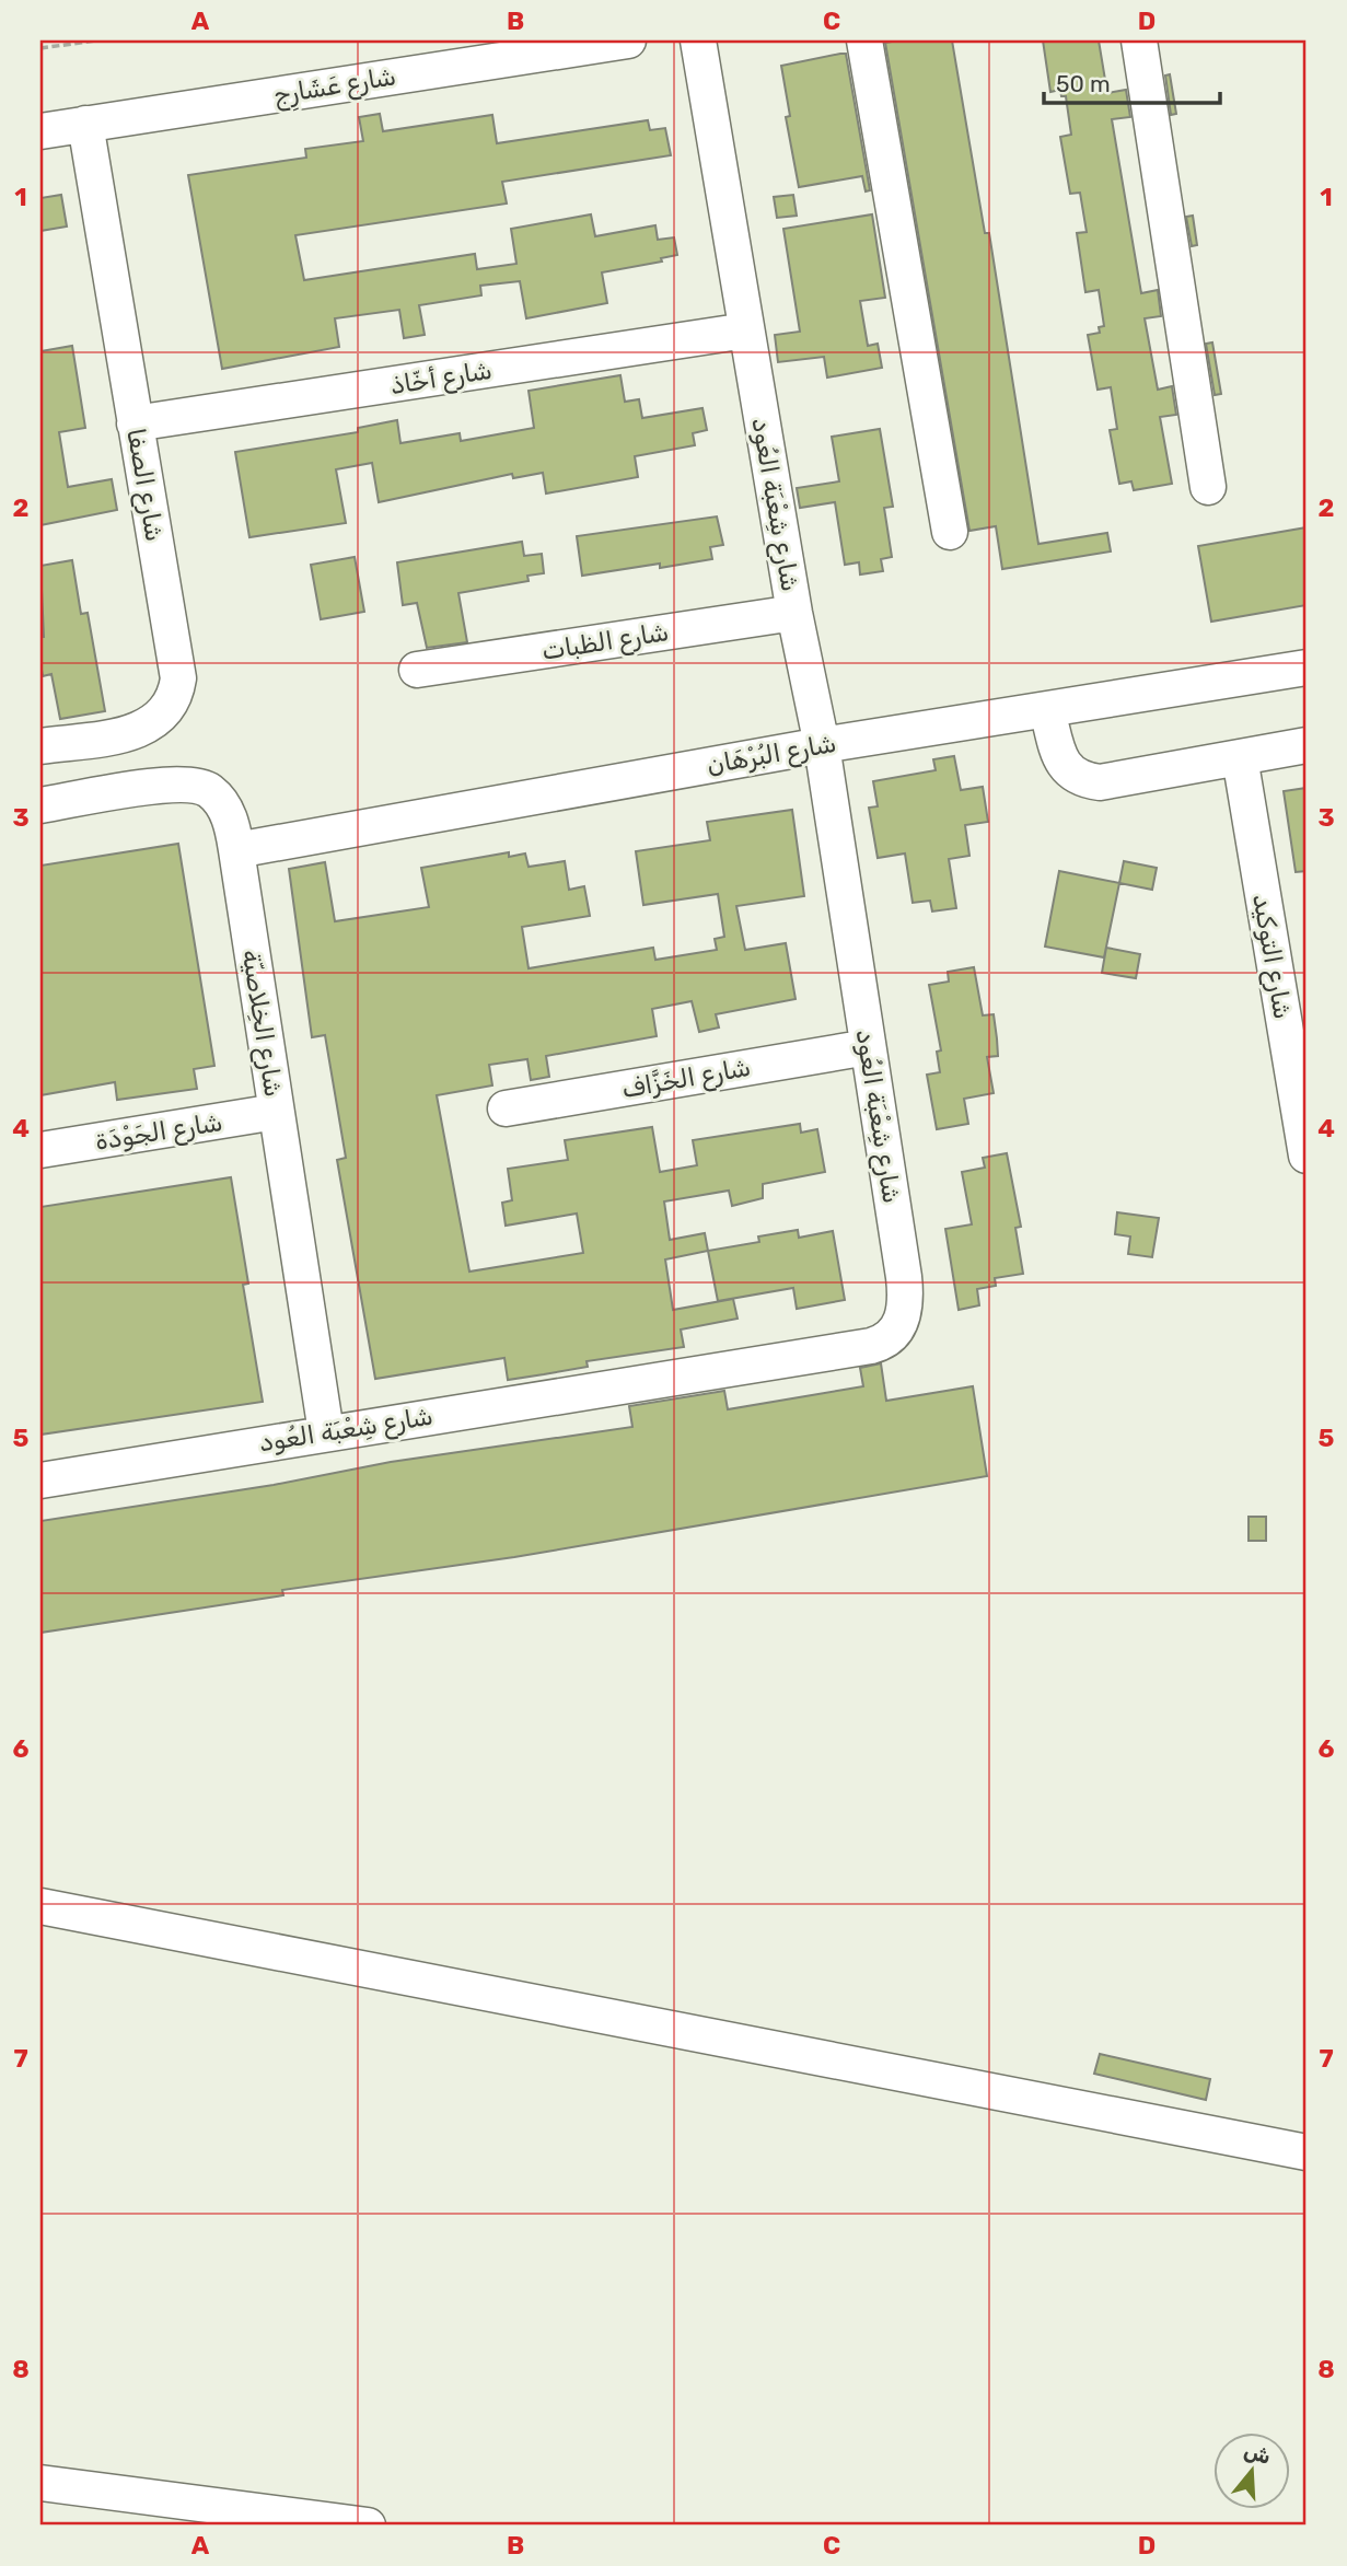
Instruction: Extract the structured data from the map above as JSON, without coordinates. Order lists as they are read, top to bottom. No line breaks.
{"streets":{"street":["شارع عَشَارِج","شارع أخّاذ","شارع الصفا","شارع شِعْبَة العُود","شارع الظبات","شارع البُرْهَان","شارع التوكيد","شارع الخِلاصيّة","شارع الخَزَّاف","شارع الجَوْدَة"]},"crossings":[["شارع عَشَارِج","شارع الصفا"],["شارع أخّاذ","شارع الصفا"],["شارع أخّاذ","شارع شِعْبَة العُود"],["شارع شِعْبَة العُود","شارع الظبات"],["شارع شِعْبَة العُود","شارع البُرْهَان"],["شارع شِعْبَة العُود","شارع الخِلاصيّة"],["شارع شِعْبَة العُود","شارع الخَزَّاف"],["شارع البُرْهَان","شارع الخِلاصيّة"],["شارع الخِلاصيّة","شارع الجَوْدَة"]],"scale_bar":"50 m","north":"top","grid":{"columns":["A","B","C","D"],"rows":["1","2","3","4","5","6","7","8"]}}
